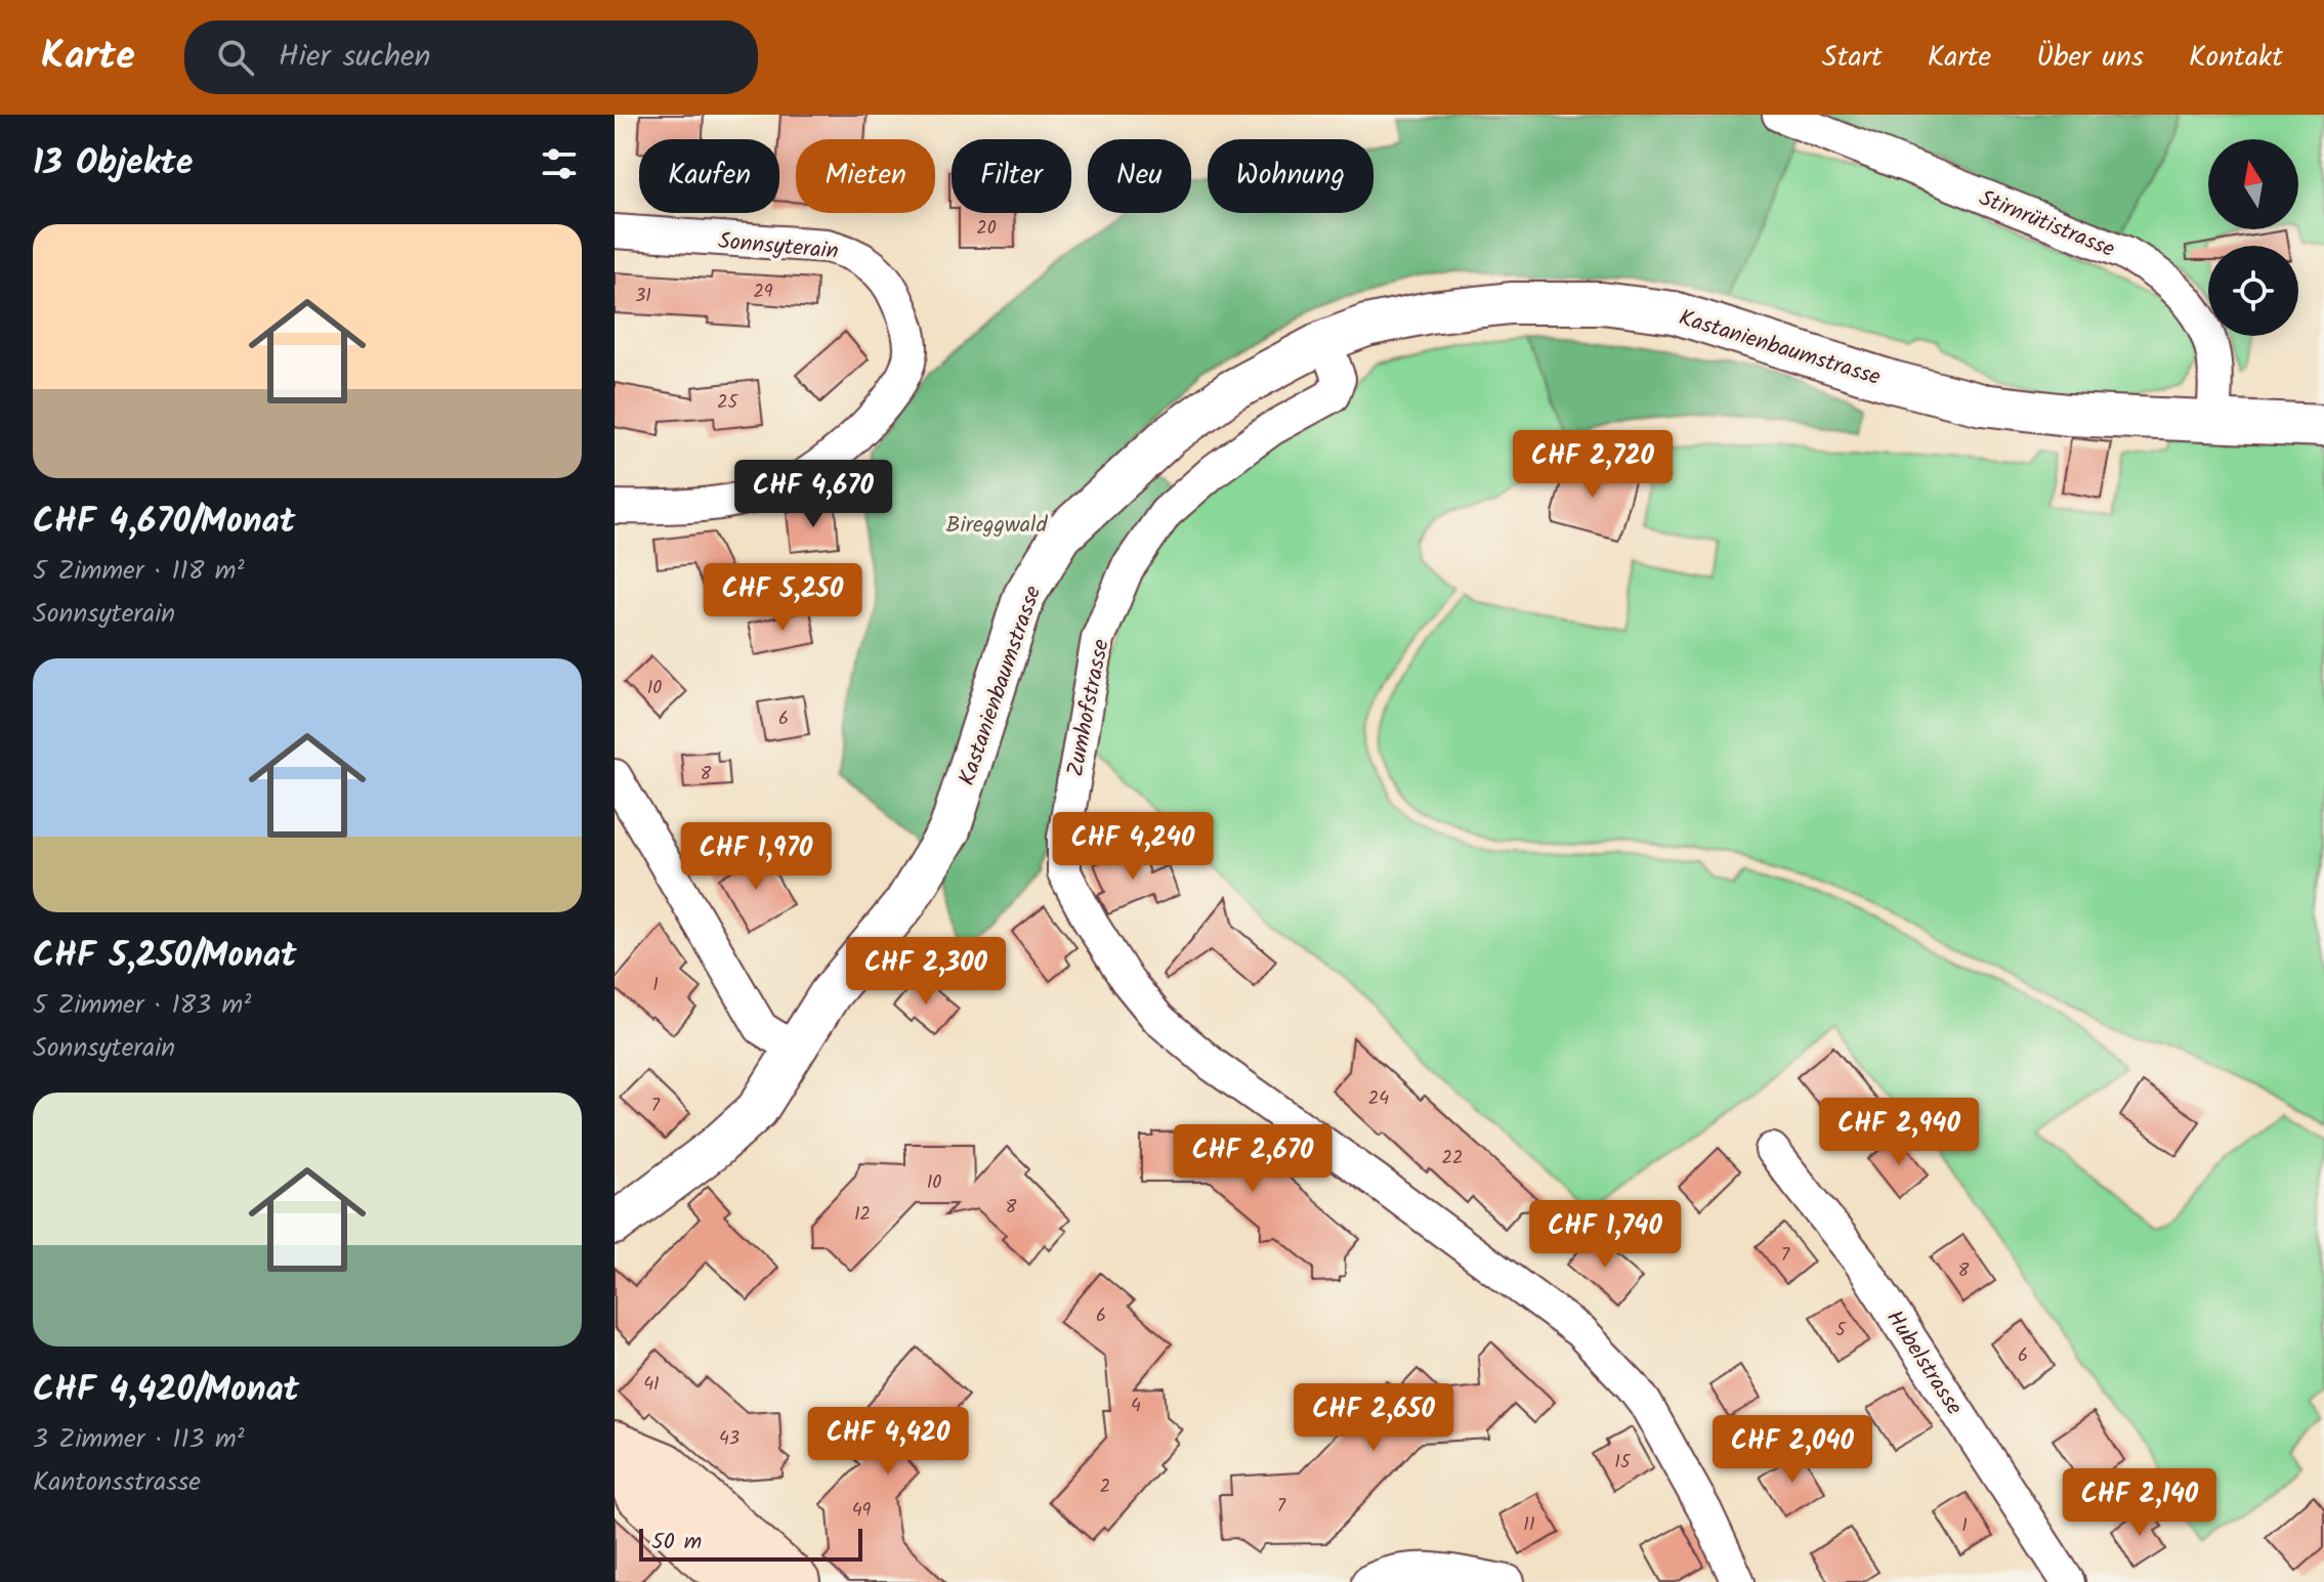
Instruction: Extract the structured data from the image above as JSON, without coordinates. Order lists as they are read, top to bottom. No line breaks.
{"streets":{"street":["Stirnrütistrasse","Sonnsyterain","Kastanienbaumstrasse","Zumhofstrasse","Hubelstrasse"]},"crossings":[["Stirnrütistrasse","Kastanienbaumstrasse"],["Kastanienbaumstrasse","Zumhofstrasse"]],"parks":["Bireggwald"],"house_numbers":["20","29","31","25","10","6","8","1","24","7","22","10","8","12","7","8","6","5","6","41","4","43","15","2","7","49","11","1"],"scale_bar":"50 m","north":"top","page":{"header":"Karte","search":"Hier suchen","nav":["Start","Karte","Über uns","Kontakt"],"heading":"13 Objekte","chip":["Kaufen","Mieten","Filter","Neu","Wohnung"],"list":[{"name":"CHF 4,670/Monat","note":"5 Zimmer · 118 m² · Sonnsyterain"},{"name":"CHF 5,250/Monat","note":"5 Zimmer · 183 m² · Sonnsyterain"},{"name":"CHF 4,420/Monat","note":"3 Zimmer · 113 m² · Kantonsstrasse"}],"price":["CHF 2,720","CHF 4,670","CHF 5,250","CHF 4,240","CHF 1,970","CHF 2,300","CHF 2,940","CHF 2,670","CHF 1,740","CHF 2,650","CHF 4,420","CHF 2,040","CHF 2,140"],"scale":"50 m"}}
